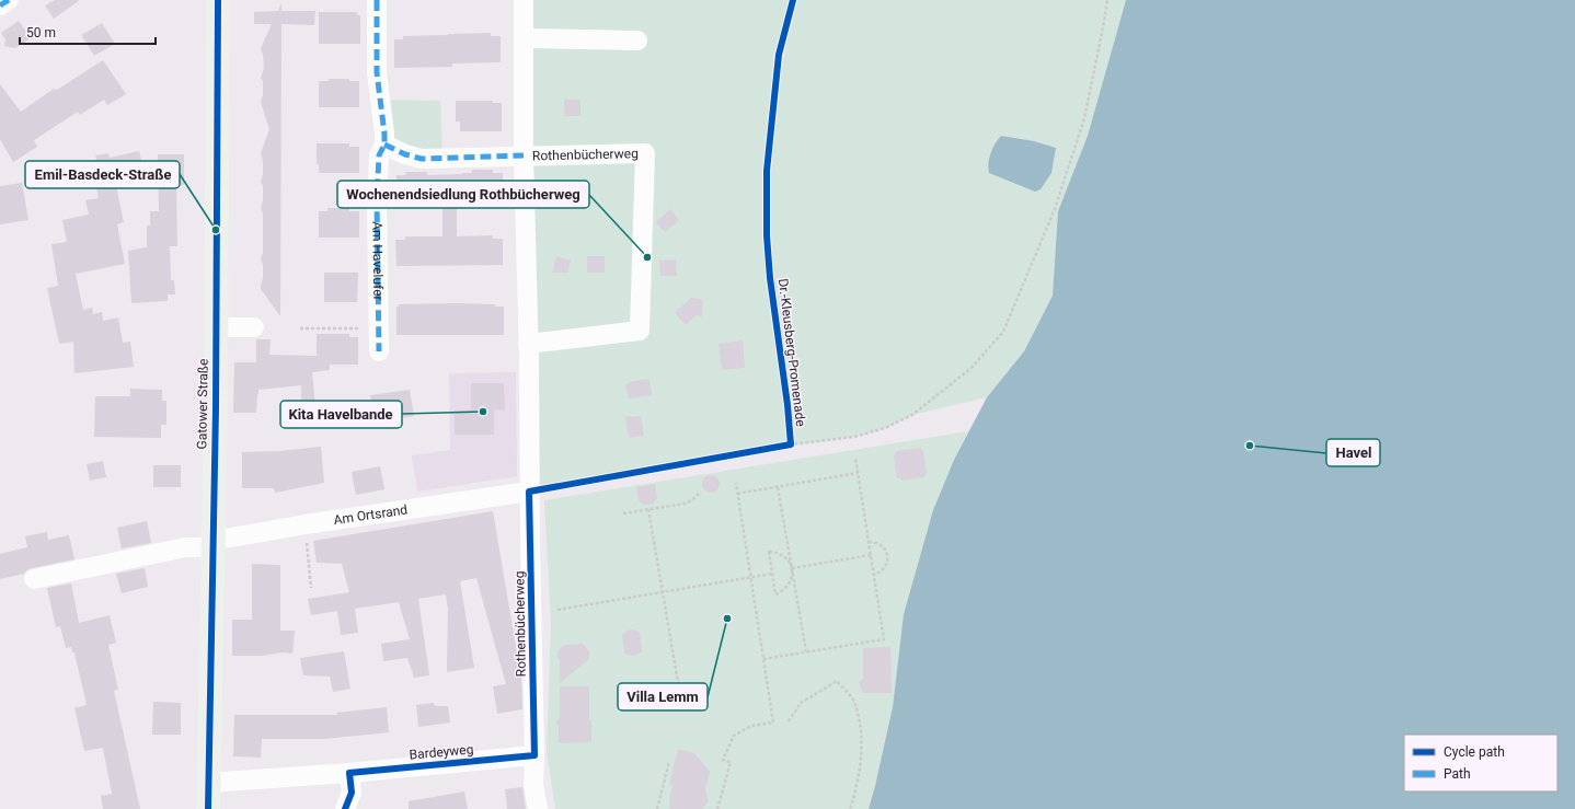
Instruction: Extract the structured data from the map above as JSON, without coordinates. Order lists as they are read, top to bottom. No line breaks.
{"streets":{"main road":["Gatower Straße"],"street":["Rothenbücherweg","Am Havelufer","Am Ortsrand","Bardeyweg"],"cycle path":["Dr.-Kleusberg-Promenade"]},"crossings":[["Rothenbücherweg","Dr.-Kleusberg-Promenade"],["Rothenbücherweg","Am Ortsrand"],["Rothenbücherweg","Bardeyweg"],["Dr.-Kleusberg-Promenade","Am Ortsrand"],["Gatower Straße","Am Ortsrand"],["Gatower Straße","Bardeyweg"]],"places":["Emil-Basdeck-Straße","Wochenendsiedlung Rothbücherweg","Kita Havelbande","Havel","Villa Lemm"],"legend":["Cycle path","Path"],"scale_bar":"50 m"}
